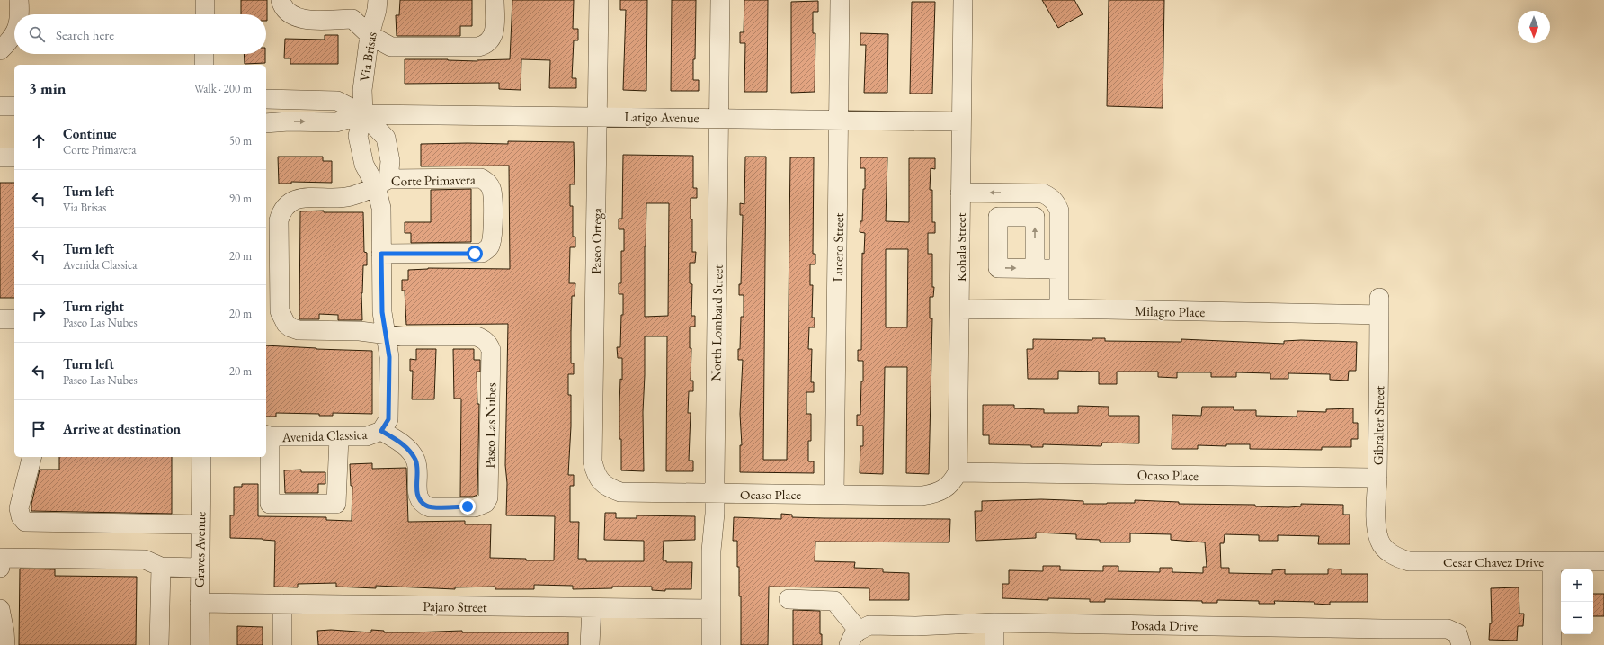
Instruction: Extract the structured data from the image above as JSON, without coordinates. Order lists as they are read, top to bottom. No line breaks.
{"streets":{"street":["Via Brisas","Latigo Avenue","Corte Primavera","Paseo Ortega","Lucero Street","Kohala Street","Milagro Place","North Lombard Street","Paseo Las Nubes","Gibralter Street","Avenida Classica","Ocaso Place","Graves Avenue","Cesar Chavez Drive","Pajaro Street","Posada Drive"]},"crossings":[["Via Brisas","Latigo Avenue"],["Via Brisas","Corte Primavera"],["Via Brisas","Paseo Las Nubes"],["Via Brisas","Avenida Classica"],["Latigo Avenue","Paseo Ortega"],["Latigo Avenue","Lucero Street"],["Latigo Avenue","Kohala Street"],["Latigo Avenue","North Lombard Street"],["Corte Primavera","Paseo Las Nubes"],["Paseo Ortega","Ocaso Place"],["Lucero Street","Ocaso Place"],["Kohala Street","Milagro Place"],["Kohala Street","Ocaso Place"],["Milagro Place","Gibralter Street"],["North Lombard Street","Ocaso Place"],["North Lombard Street","Pajaro Street"],["Paseo Las Nubes","Avenida Classica"],["Gibralter Street","Ocaso Place"],["Gibralter Street","Cesar Chavez Drive"],["Graves Avenue","Pajaro Street"]],"north":"bottom","page":{"search":"Search here","heading":["3 min","Walk · 200 m"],"list":[["Continue","Corte Primavera","50 m"],["Turn left","Via Brisas","90 m"],["Turn left","Avenida Classica","20 m"],["Turn right","Paseo Las Nubes","20 m"],["Turn left","Paseo Las Nubes","20 m"],"Arrive at destination"],"map_buttons":["+","−"]}}
